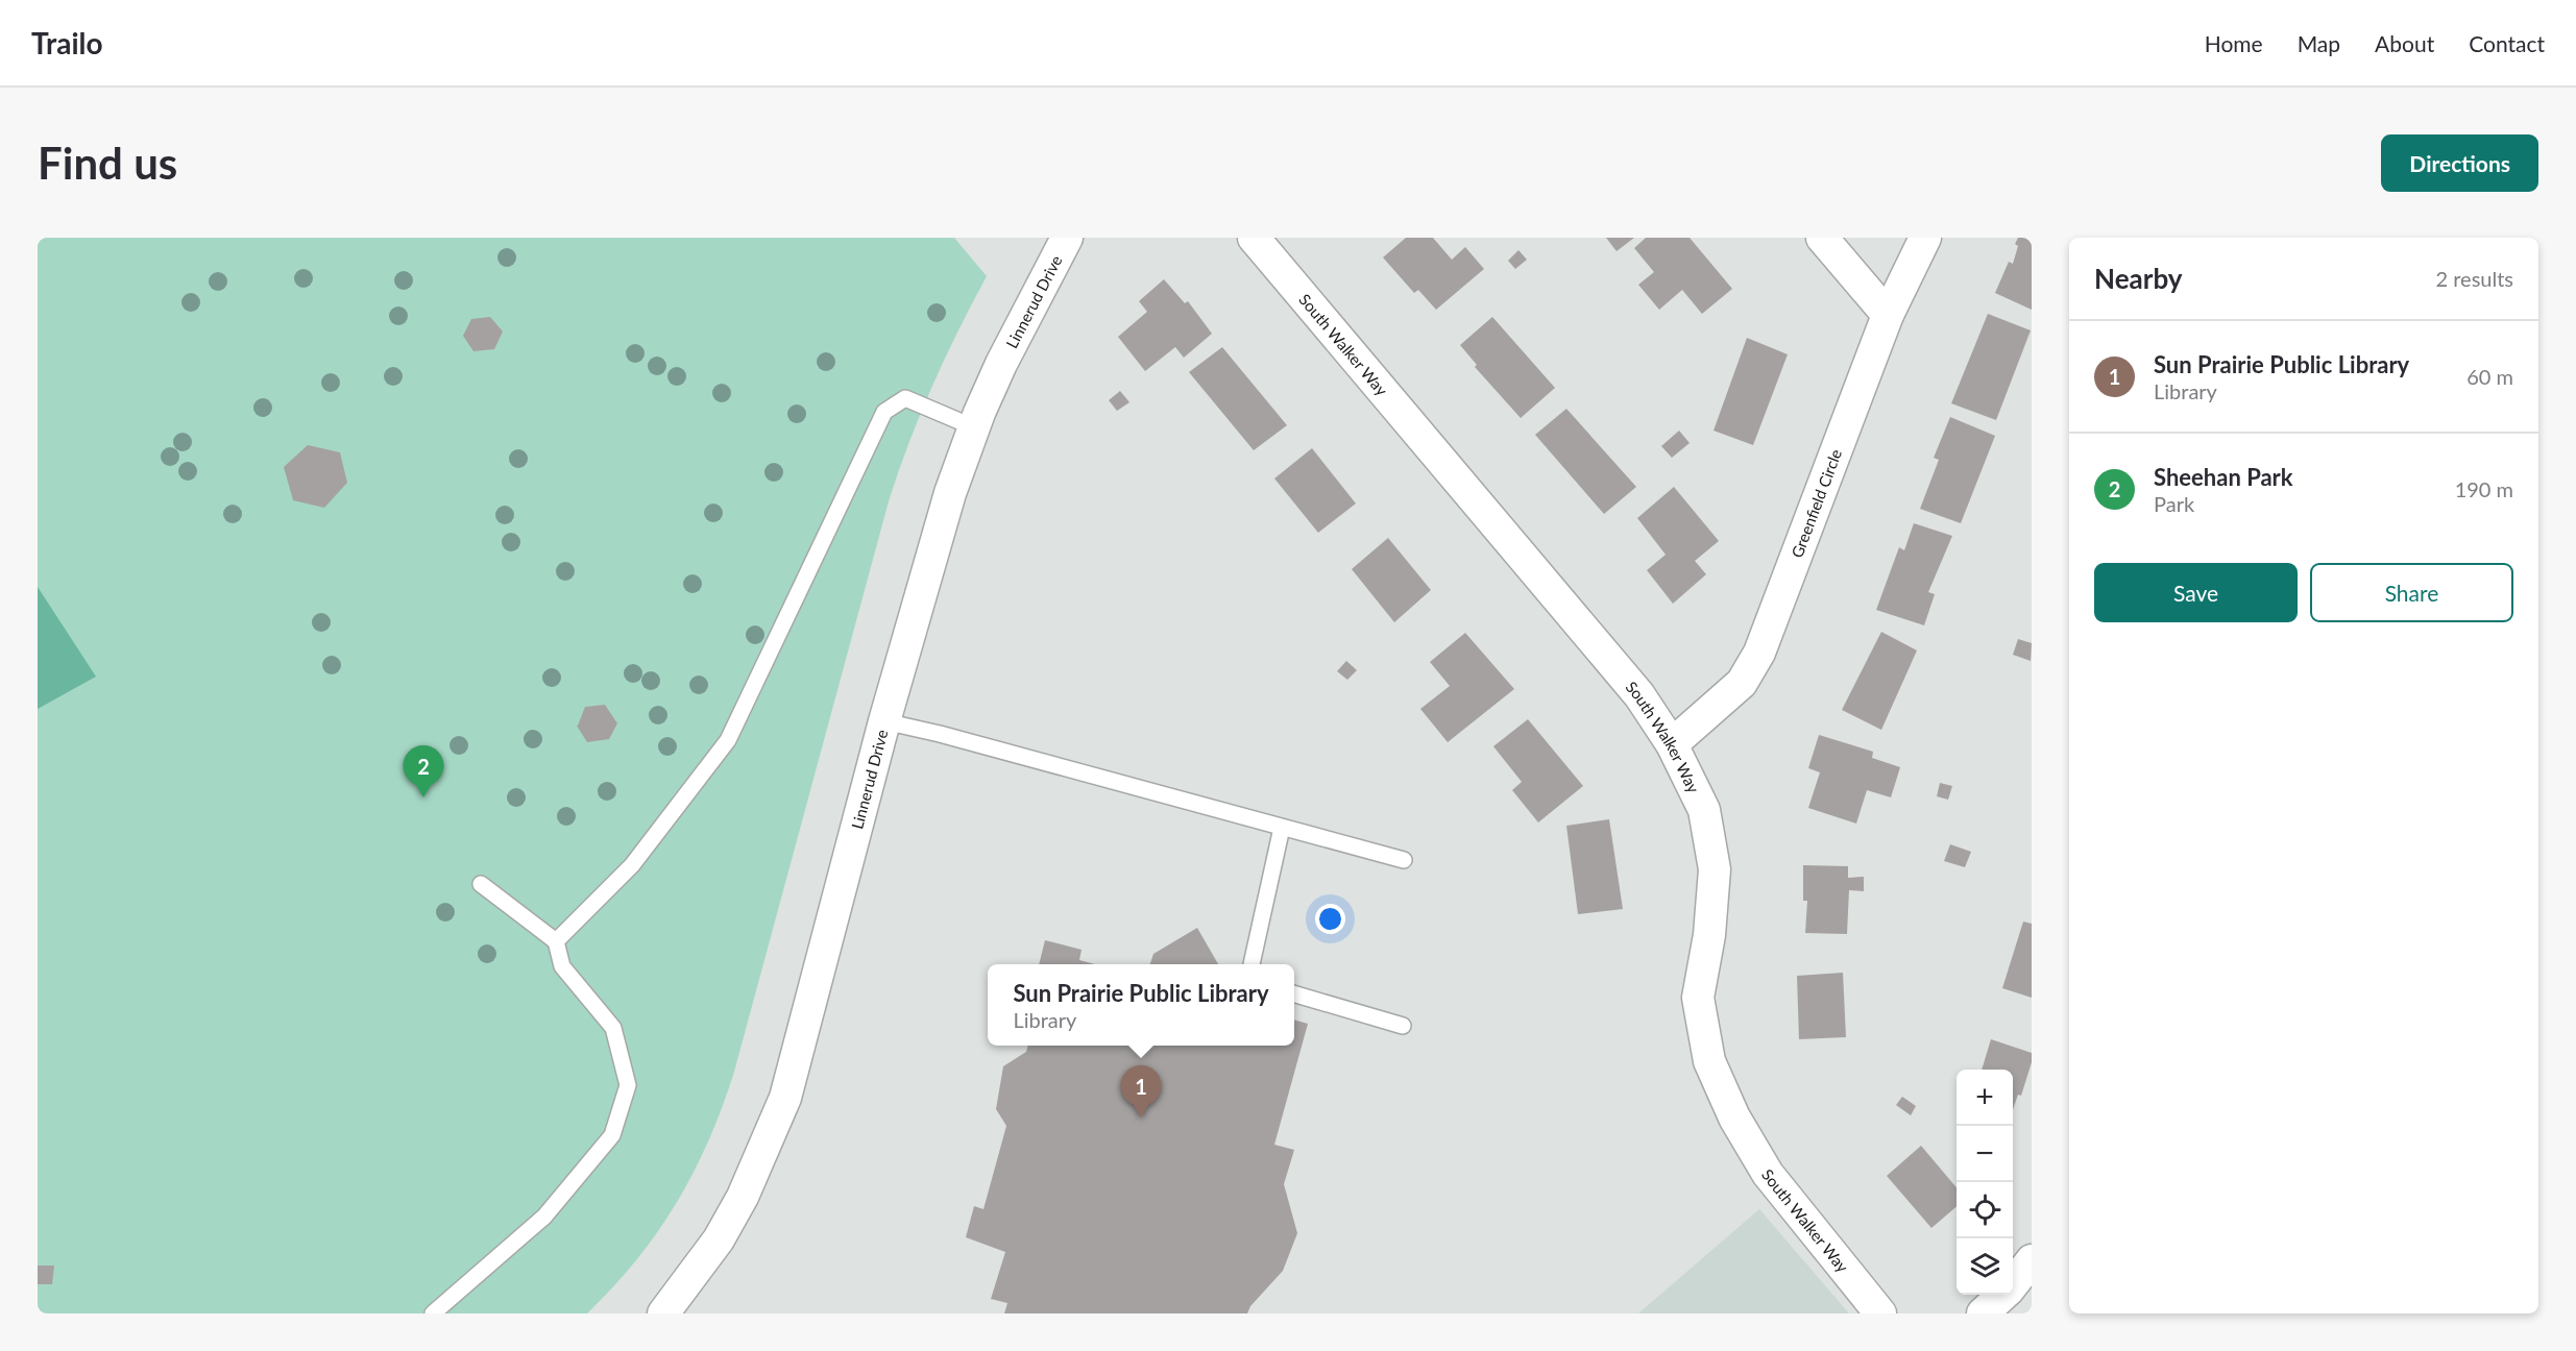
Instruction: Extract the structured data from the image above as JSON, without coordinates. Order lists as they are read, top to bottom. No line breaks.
{"streets":{"street":["Linnerud Drive","South Walker Way","Greenfield Circle"]},"crossings":[["South Walker Way","Greenfield Circle"]],"page":{"header":"Trailo","nav":["Home","Map","About","Contact"],"buttons":["Directions",["Save","Share"]],"title":"Find us","heading":["Nearby","2 results"],"list":[{"mark":"1","name":"Sun Prairie Public Library","note":"Library","value":"60 m"},{"mark":"2","name":"Sheehan Park","note":"Park","value":"190 m"}],"pins":["2","1"],"popup":["Sun Prairie Public Library","Library"],"map_buttons":["+","−"]}}
